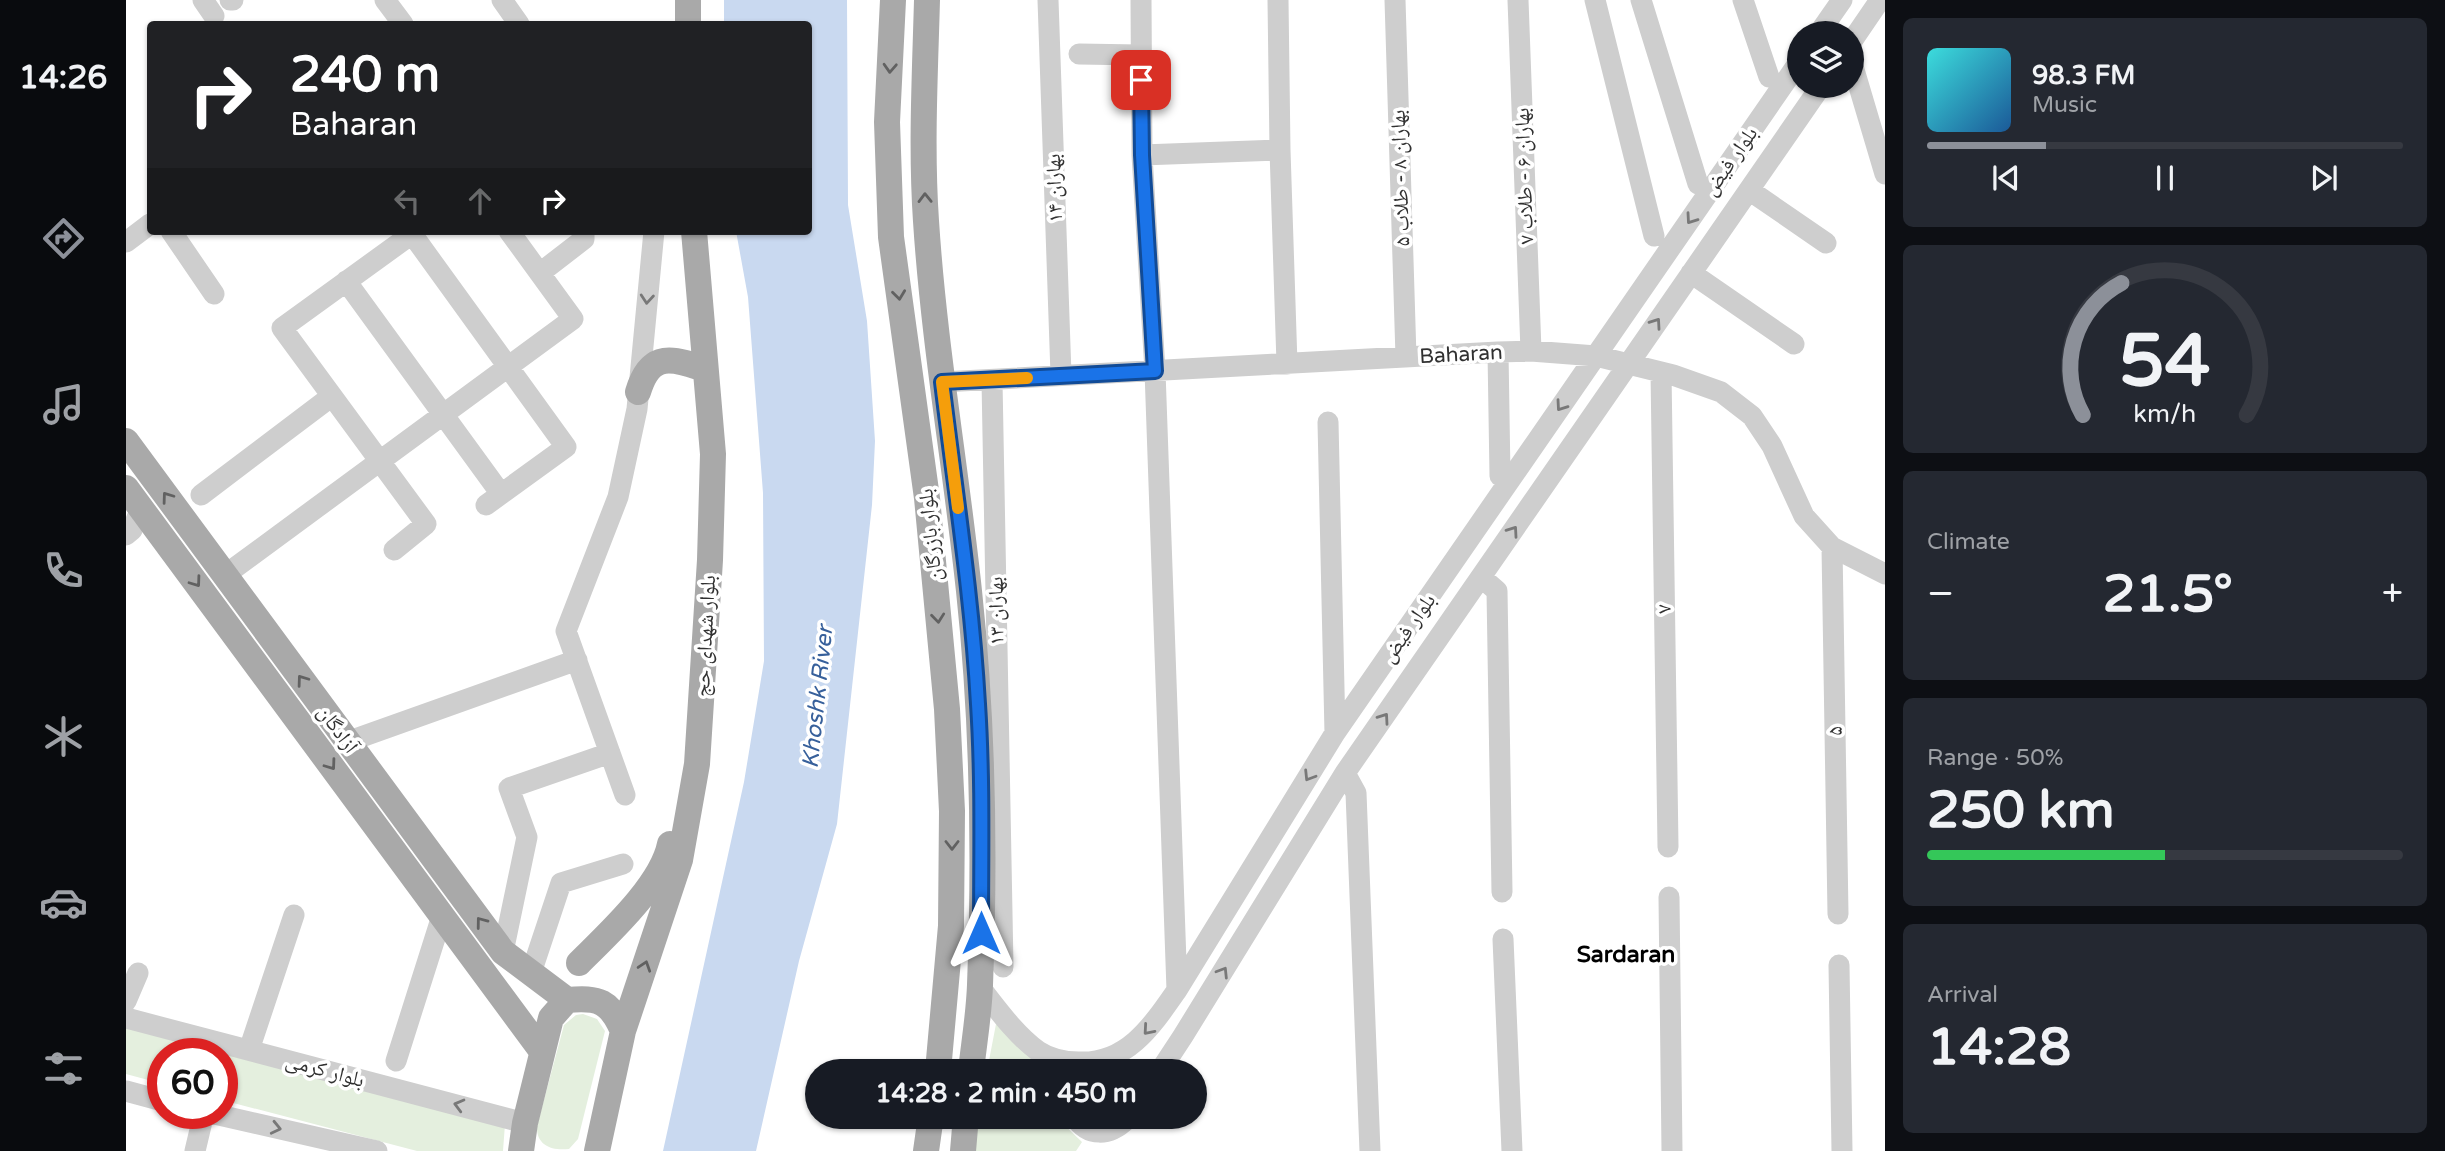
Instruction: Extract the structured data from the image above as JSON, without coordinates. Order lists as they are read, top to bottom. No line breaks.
{"streets":{"main road":["بلوار بازرگان","بلوار شهدای حج","آزادگان"],"street":["بلوار فیض","بهاران ۶ - طلاب ۷","بهاران ۸ - طلاب ۵","بهاران ۱۴","Baharan","۷","بهاران ۱۳","۵","بلوار کرمی"]},"crossings":[["بلوار فیض","Baharan"],["بلوار فیض","بلوار بازرگان"],["بهاران ۶ - طلاب ۷","Baharan"],["بهاران ۸ - طلاب ۵","Baharan"],["بهاران ۱۴","Baharan"],["Baharan","بلوار بازرگان"],["Baharan","۷"],["Baharan","بهاران ۱۳"],["Baharan","۵"]],"districts":["Sardaran"],"water":["Khoshk River"],"page":{"tabs":"14:26","turn":["240 m","Baharan"],"song":["98.3 FM","Music"],"tile":["Climate",["Range · 50%","250 km"],["Arrival","14:28"]],"heat":["−","21.5°","+"],"limit":"60","trip":"14:28 · 2 min · 450 m","gauge":["54","km/h"]}}
